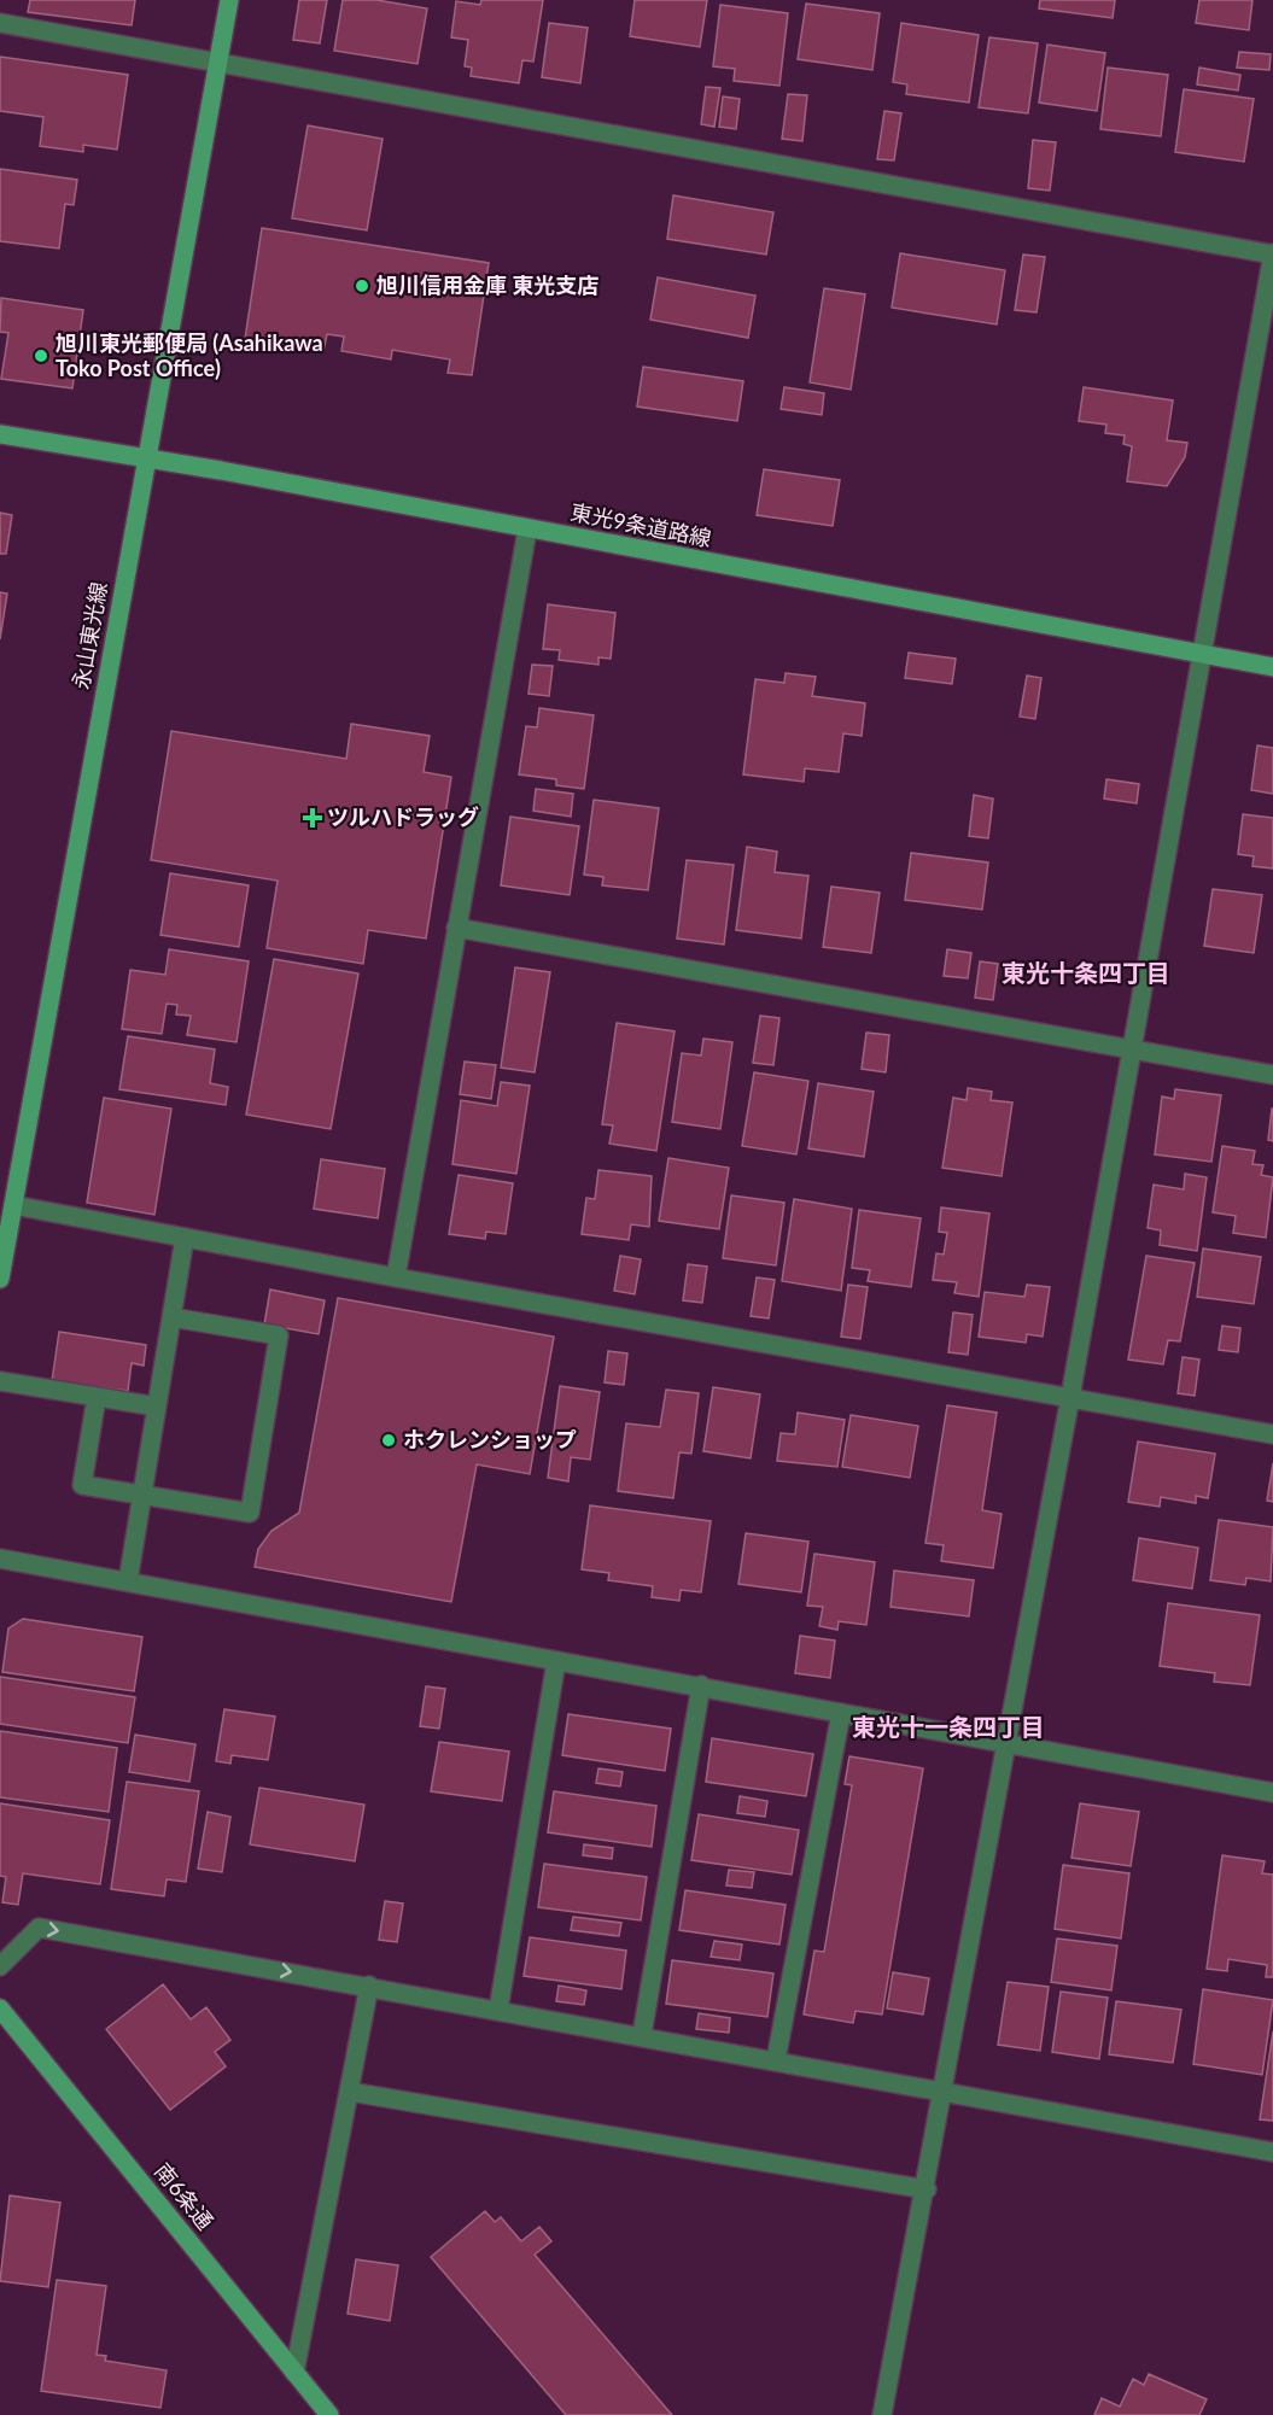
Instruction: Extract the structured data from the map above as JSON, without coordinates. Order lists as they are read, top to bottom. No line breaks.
{"streets":{"street":["東光9条道路線","永山東光線","南6条通"]},"crossings":[["東光9条道路線","永山東光線"]],"districts":["東光十条四丁目","東光十一条四丁目"],"places":{"other":["旭川信用金庫 東光支店","旭川東光郵便局 (Asahikawa Toko Post Office)","ホクレンショップ"],"health":["ツルハドラッグ"]}}
